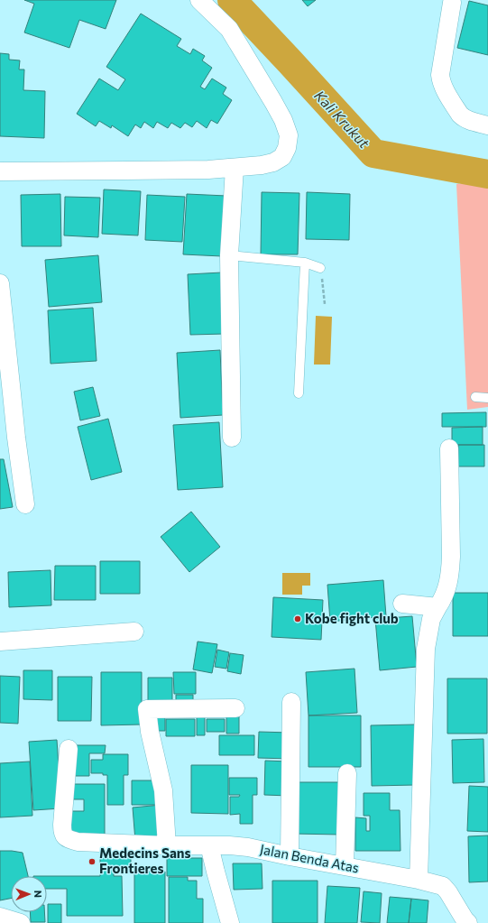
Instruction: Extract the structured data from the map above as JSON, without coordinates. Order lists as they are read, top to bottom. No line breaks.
{"streets":{"street":["Jalan Benda Atas"]},"water":["Kali Krukut"],"places":["Kobe fight club","Medecins Sans Frontieres"],"north":"right"}
